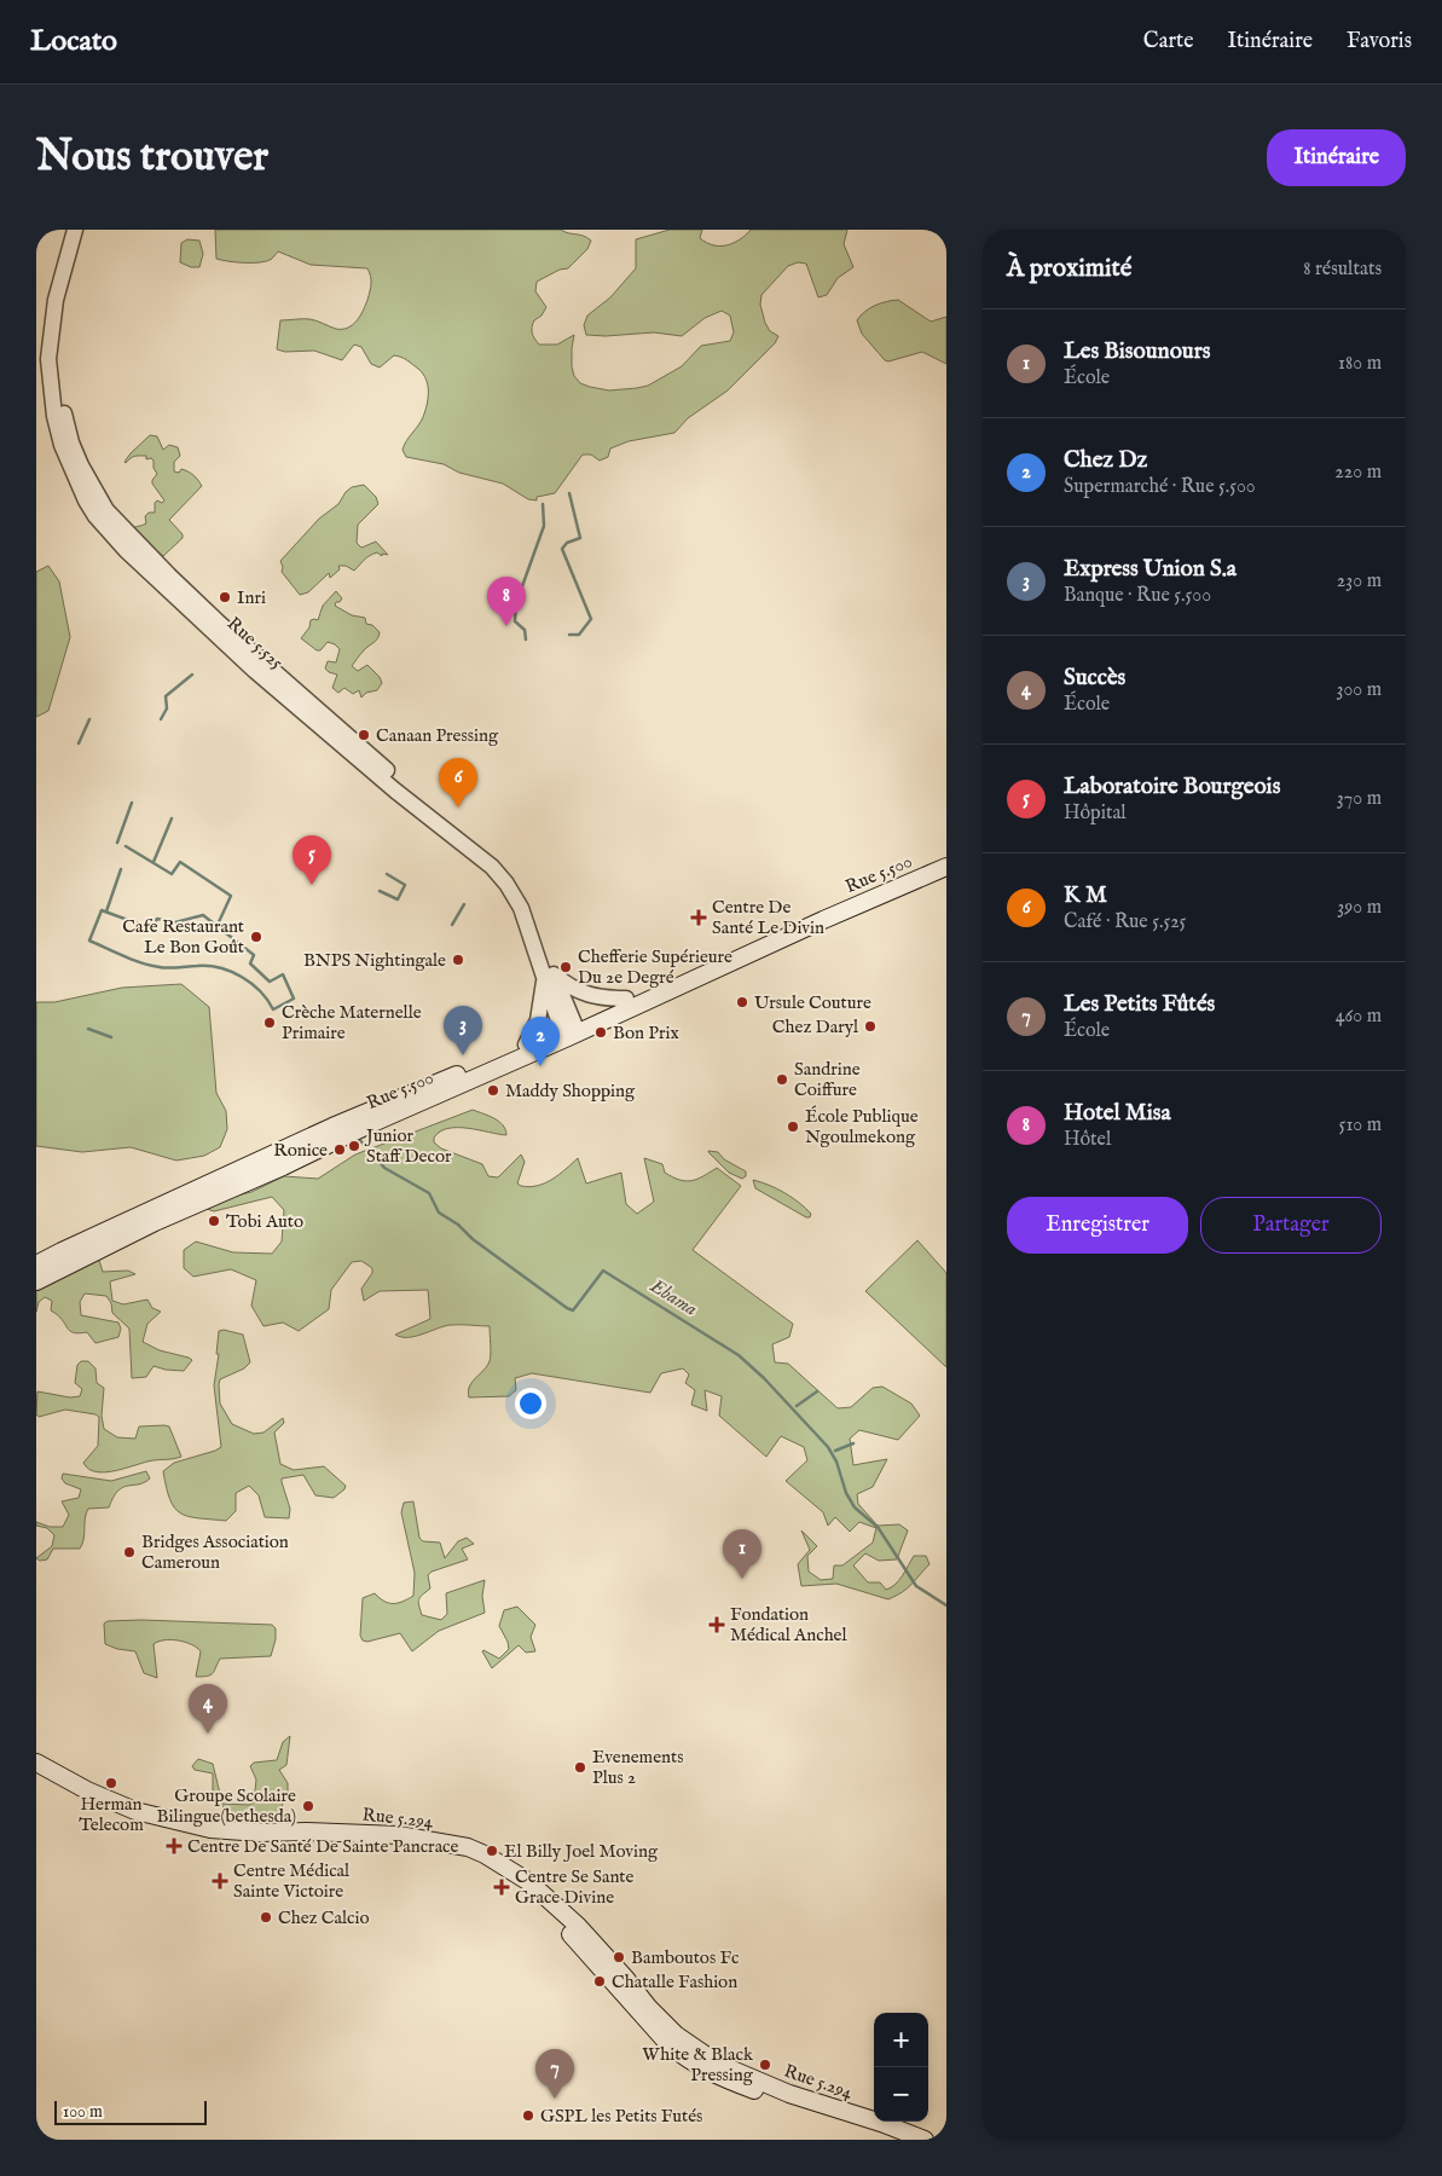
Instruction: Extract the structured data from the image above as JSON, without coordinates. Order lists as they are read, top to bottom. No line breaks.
{"streets":{"main road":["Rue 5.500","Rue 5.294"],"street":["Rue 5.525"]},"crossings":[["Rue 5.525","Rue 5.500"]],"water":["Ebama"],"places":{"other":["Inri","Canaan Pressing","Cafe Restaurant Le Bon Goût","BNPS Nightingale","Chefferie Supérieure Du 2e Degré","Ursule Couture","Crèche Maternelle Primaire","Chez Daryl","Bon Prix","Sandrine Coiffure","Maddy Shopping","École Publique Ngoulmekong","Junior Staff Decor","Ronice","Tobi Auto","Bridges Association Cameroun","Evenements Plus 2","Herman Telecom","Groupe Scolaire Bilingue(bethesda)","El Billy Joel Moving","Chez Calcio","Bamboutos Fc","Chatalle Fashion","White & Black Pressing","GSPL les Petits Futés"],"health":["Centre De Santé Le Divin","Fondation Médical Anchel","Centre De Santé De Sainte Pancrace","Centre Médical Sainte Victoire","Centre Se Sante Grace Divine"]},"scale_bar":"100 m","page":{"header":"Locato","nav":["Carte","Itinéraire","Favoris"],"buttons":["Itinéraire",["Enregistrer","Partager"]],"title":"Nous trouver","heading":["À proximité","8 résultats"],"list":[{"mark":"1","name":"Les Bisounours","note":"École","value":"180 m"},{"mark":"2","name":"Chez Dz","note":"Supermarché · Rue 5.500","value":"220 m"},{"mark":"3","name":"Express Union S.a","note":"Banque · Rue 5.500","value":"230 m"},{"mark":"4","name":"Succès","note":"École","value":"300 m"},{"mark":"5","name":"Laboratoire Bourgeois","note":"Hôpital","value":"370 m"},{"mark":"6","name":"K M","note":"Café · Rue 5.525","value":"390 m"},{"mark":"7","name":"Les Petits Fûtés","note":"École","value":"460 m"},{"mark":"8","name":"Hotel Misa","note":"Hôtel","value":"510 m"}],"pins":["8","6","5","3","2","1","4","7"],"map_buttons":["+","−"],"scale":"100 m"}}
